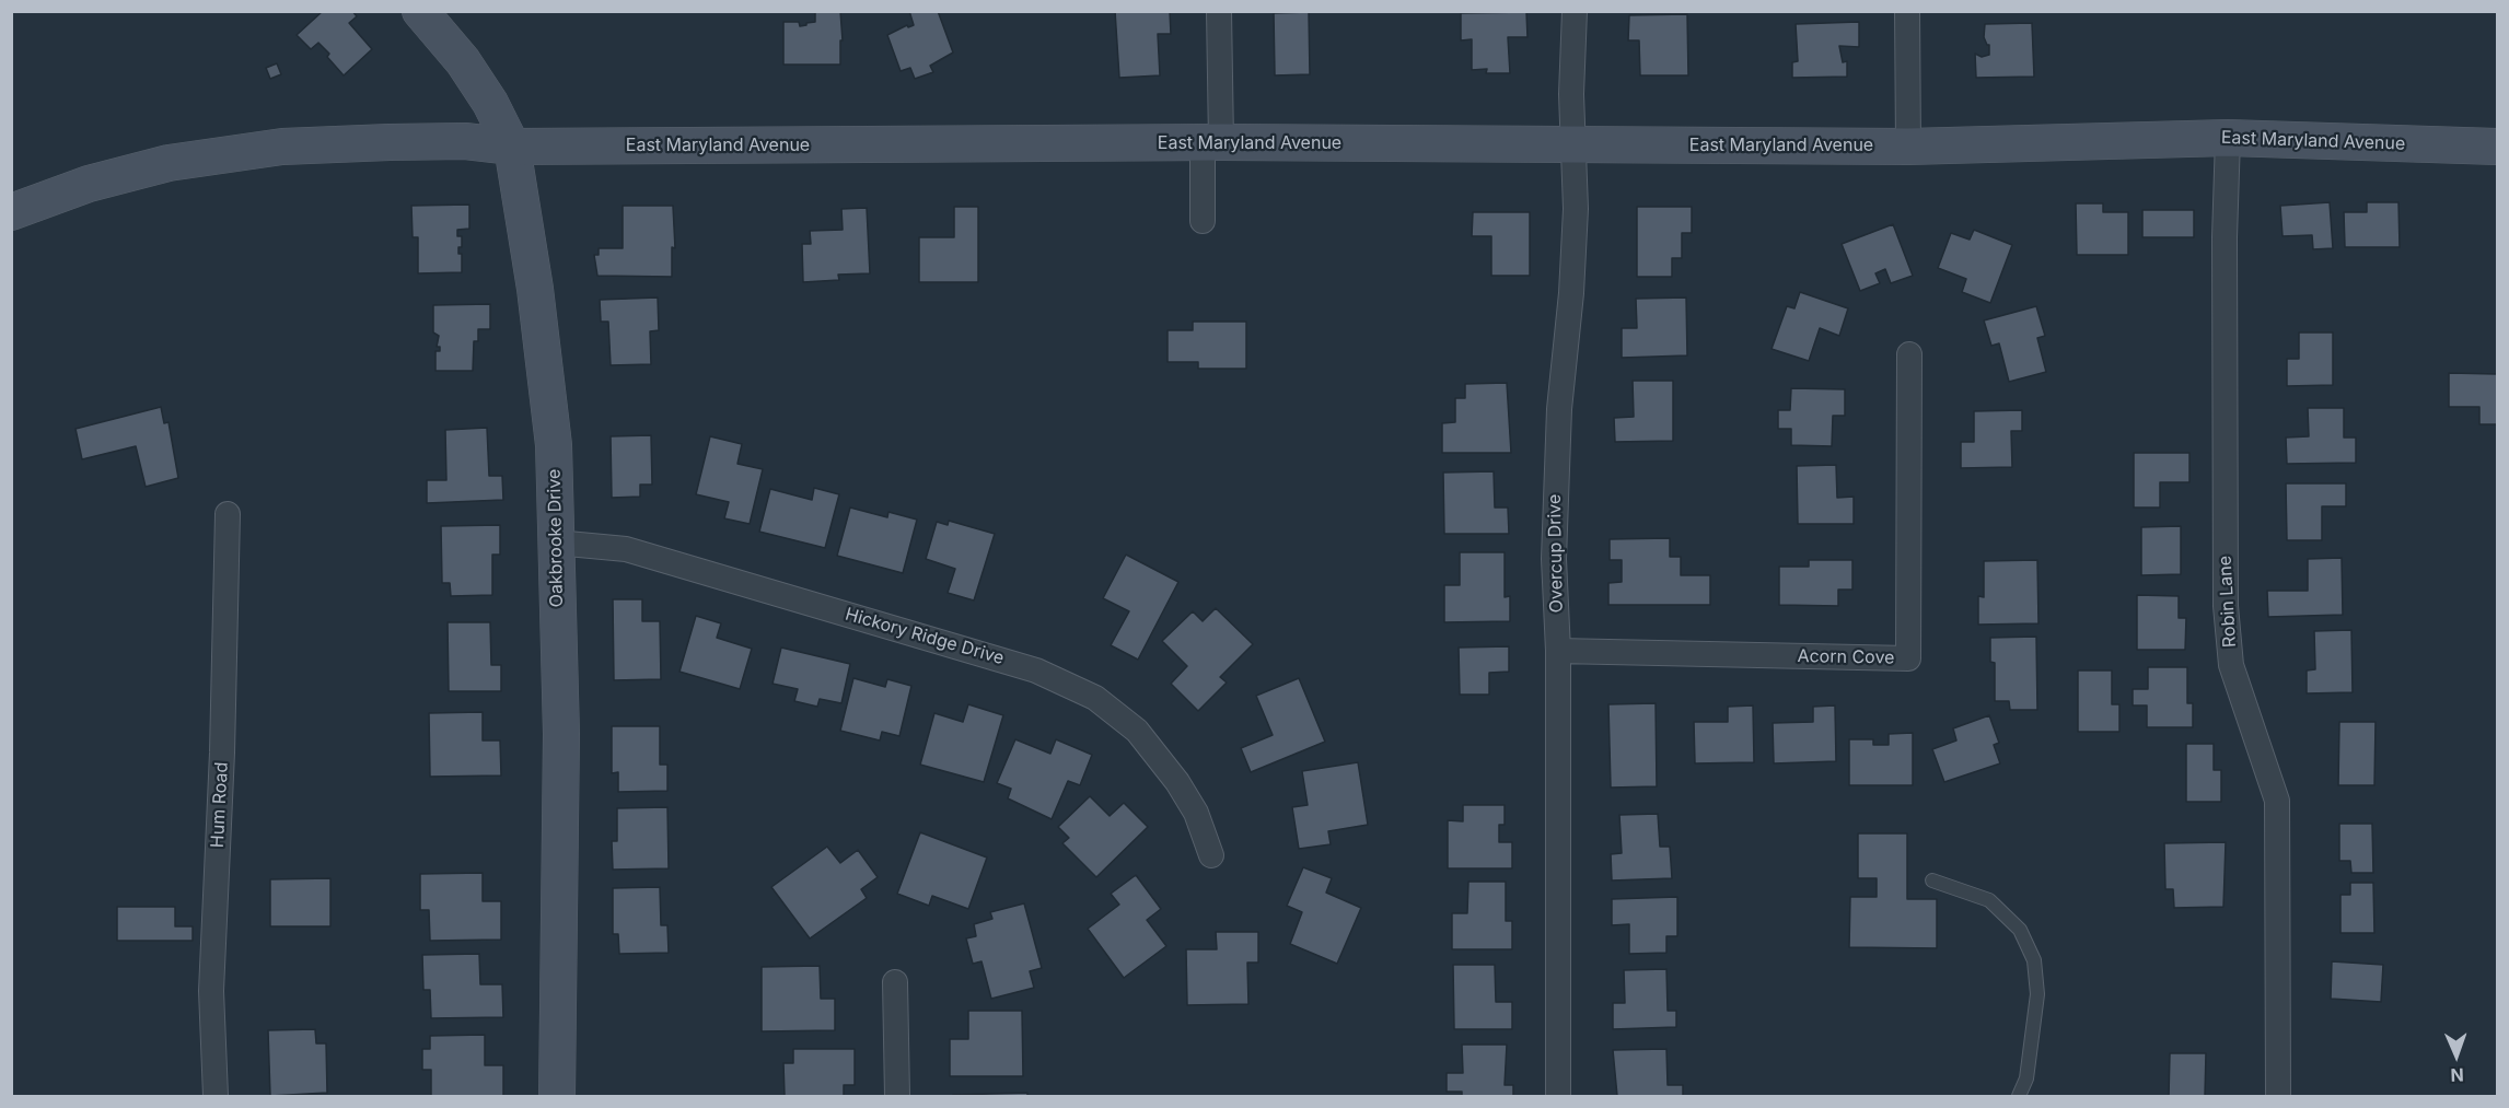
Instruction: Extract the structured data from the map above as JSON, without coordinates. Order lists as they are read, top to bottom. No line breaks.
{"streets":{"street":["East Maryland Avenue","Oakbrooke Drive","Overcup Drive","Robin Lane","Hickory Ridge Drive","Acorn Cove","Hum Road"]},"crossings":[["East Maryland Avenue","Oakbrooke Drive"],["East Maryland Avenue","Overcup Drive"],["East Maryland Avenue","Robin Lane"],["Oakbrooke Drive","Hickory Ridge Drive"],["Overcup Drive","Acorn Cove"]],"north":"bottom"}
